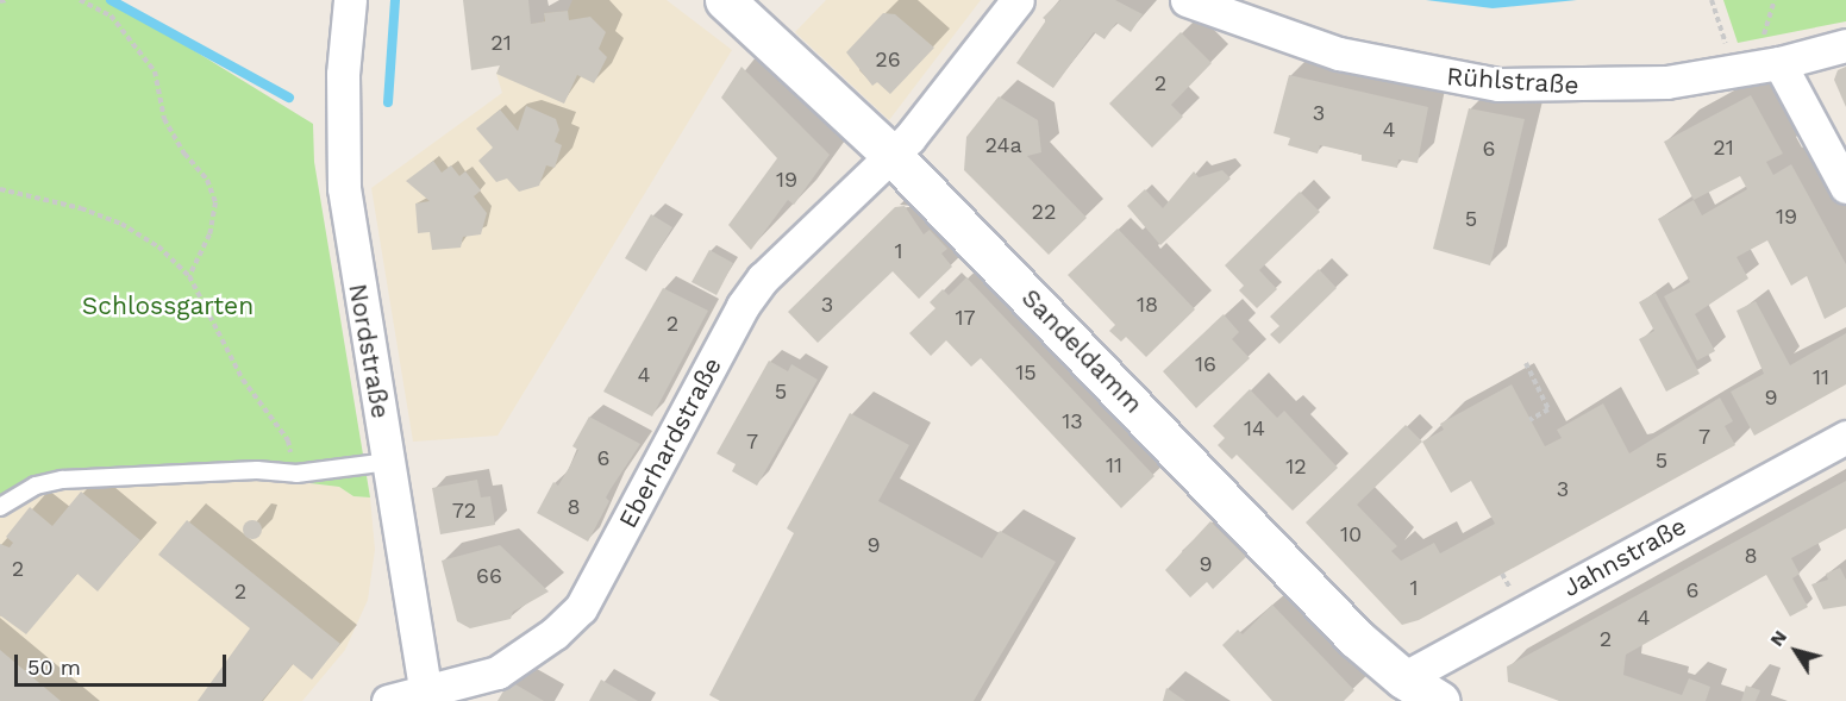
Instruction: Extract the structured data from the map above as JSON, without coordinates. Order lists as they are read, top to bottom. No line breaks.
{"streets":{"street":["Rühlstraße","Nordstraße","Sandeldamm","Eberhardstraße","Jahnstraße"]},"crossings":[["Nordstraße","Eberhardstraße"],["Sandeldamm","Eberhardstraße"],["Sandeldamm","Jahnstraße"]],"parks":["Schlossgarten"],"house_numbers":["21","26","2","3","4","24a","21","6","19","22","19","5","1","3","18","17","2","16","15","4","11","5","9","13","14","7","7","6","5","11","12","3","8","72","10","9","8","9","2","66","1","6","2","4","2"],"scale_bar":"50 m","north":"top left"}
